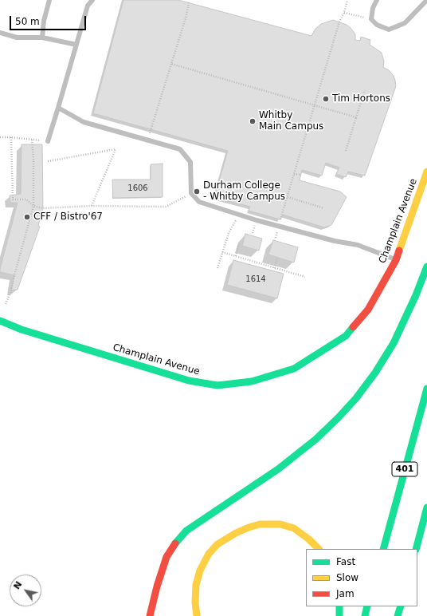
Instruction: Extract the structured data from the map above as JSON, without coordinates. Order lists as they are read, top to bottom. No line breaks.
{"streets":{"main road":["Champlain Avenue","401"]},"places":["Tim Hortons","Whitby Main Campus","Durham College - Whitby Campus","CFF / Bistro'67"],"house_numbers":["1606","1614"],"legend":["Fast","Slow","Jam"],"scale_bar":"50 m","north":"top left"}
